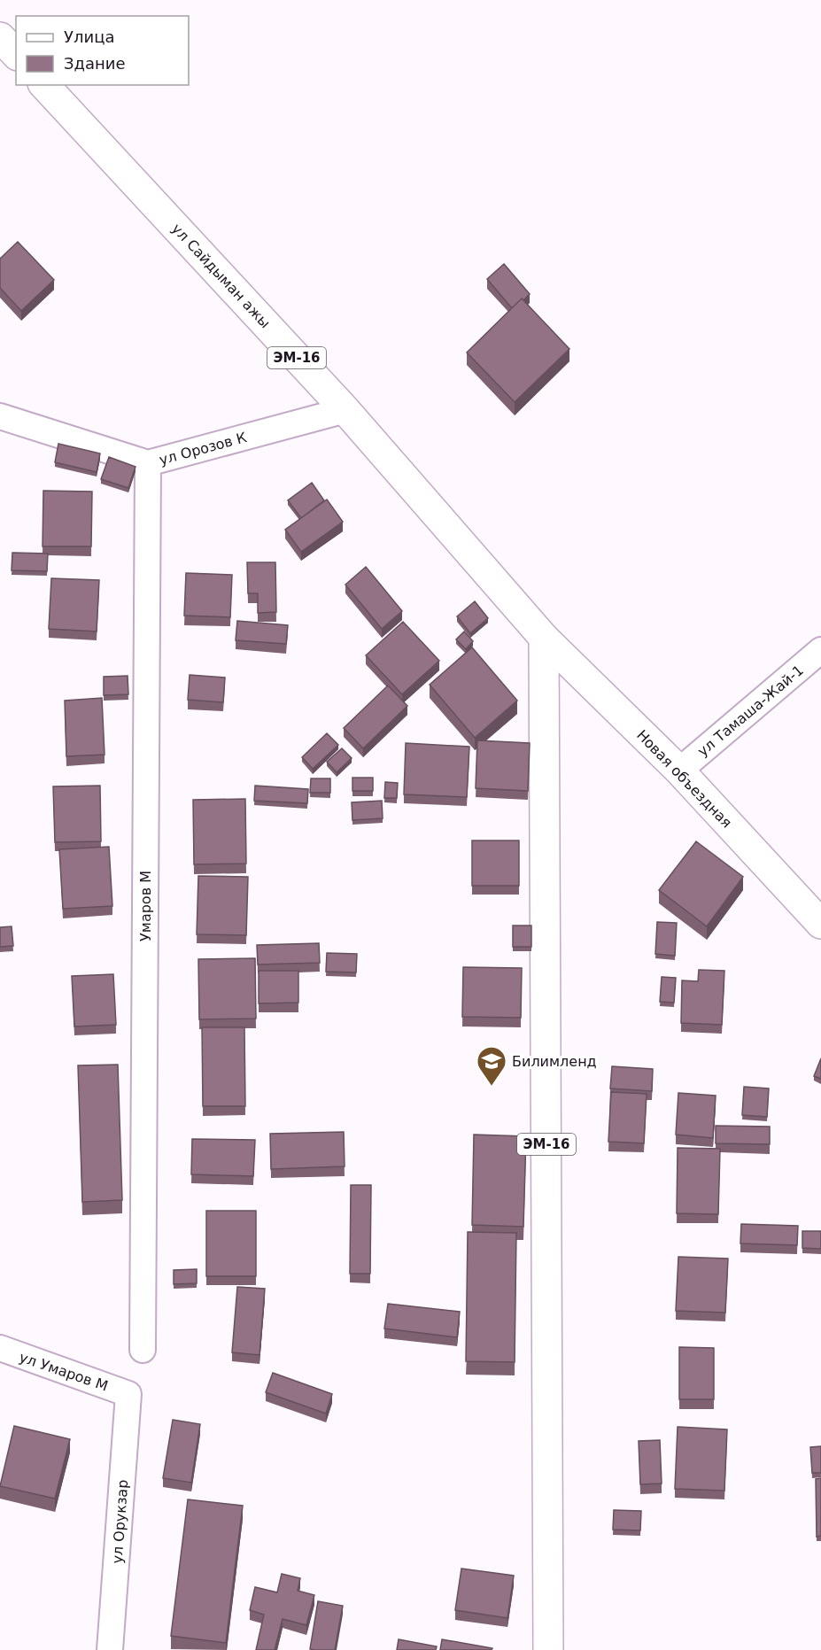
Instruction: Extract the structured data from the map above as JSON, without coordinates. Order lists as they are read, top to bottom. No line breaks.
{"streets":{"main road":["ул Сайдыман ажы","ЭМ-16","Новая объездная"],"street":["ул Орозов К","ул Тамаша-Жай-1","Умаров М","ул Умаров М","ул Орукзар"]},"crossings":[["ул Сайдыман ажы","ЭМ-16"],["ул Сайдыман ажы","ул Орозов К"],["ул Сайдыман ажы","Новая объездная"],["ЭМ-16","Новая объездная"],["ул Орозов К","Умаров М"],["ул Тамаша-Жай-1","Новая объездная"],["ул Умаров М","ул Орукзар"]],"places":{"school or university":["Билимленд"]},"legend":["Улица","Здание"]}
